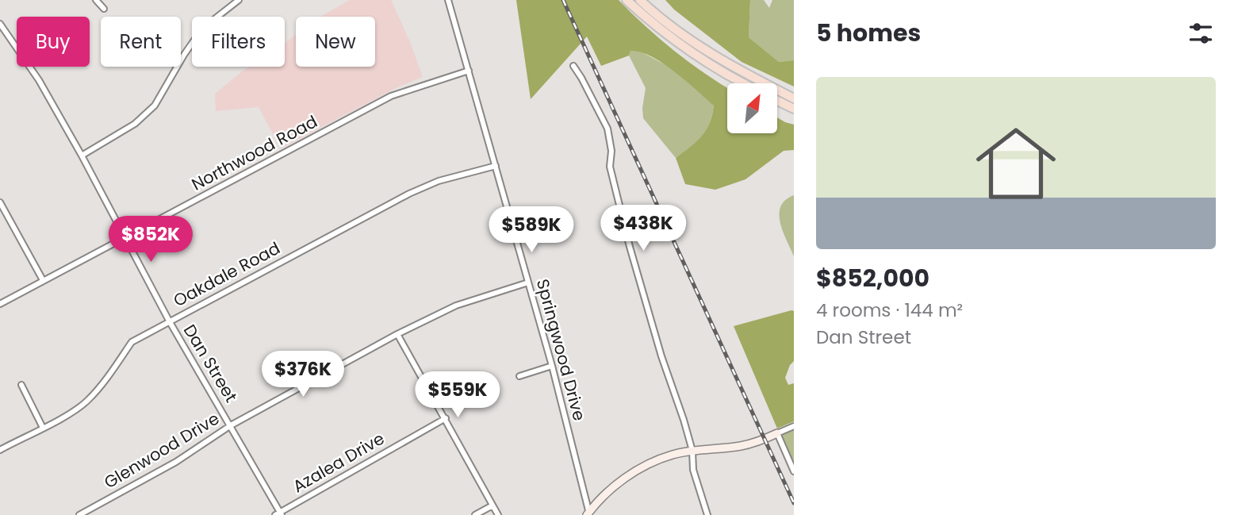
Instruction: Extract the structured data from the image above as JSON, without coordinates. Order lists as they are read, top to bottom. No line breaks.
{"streets":{"street":["Northwood Road","Oakdale Road","Springwood Drive","Dan Street","Glenwood Drive","Azalea Drive"]},"crossings":[["Northwood Road","Springwood Drive"],["Northwood Road","Dan Street"],["Oakdale Road","Springwood Drive"],["Oakdale Road","Dan Street"],["Springwood Drive","Glenwood Drive"],["Dan Street","Glenwood Drive"],["Dan Street","Azalea Drive"]],"north":"top right","page":{"heading":"5 homes","chip":["Buy","Rent","Filters","New"],"list":[{"name":"$852,000","note":"4 rooms · 144 m² · Dan Street"}],"price":["$438K","$589K","$852K","$376K","$559K"]}}
